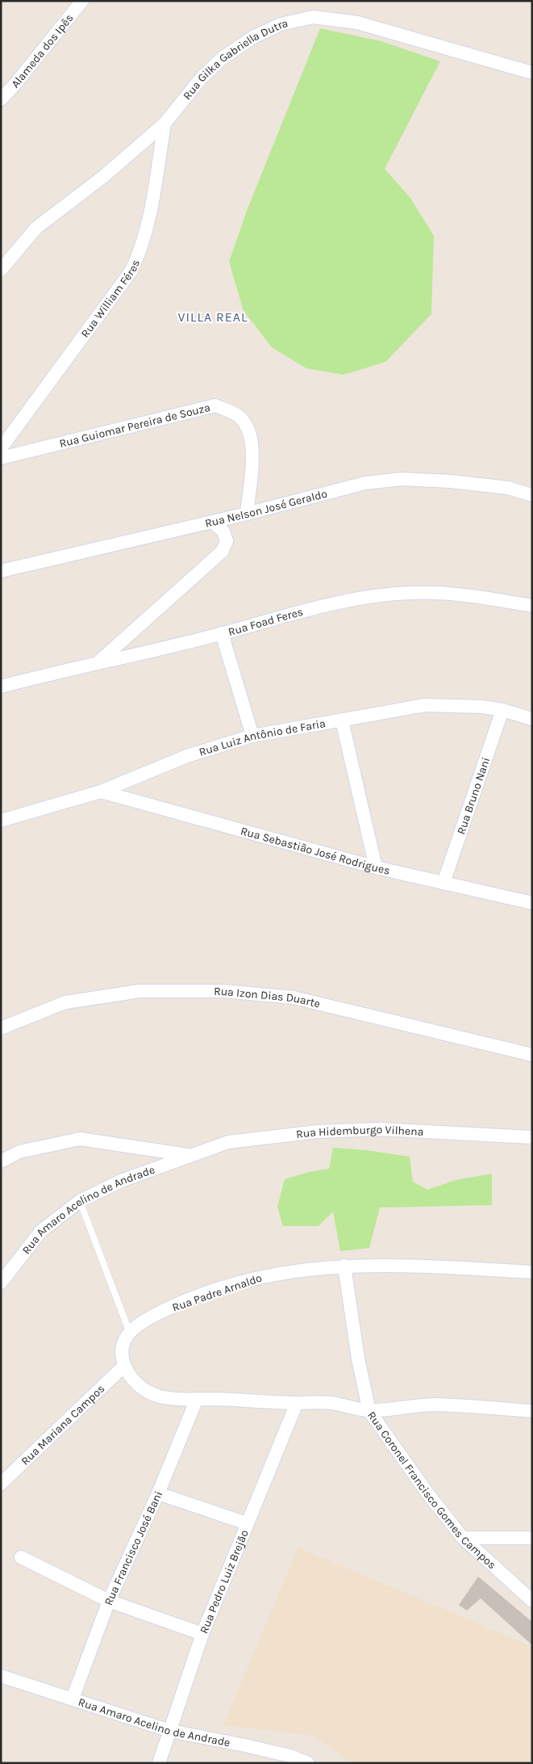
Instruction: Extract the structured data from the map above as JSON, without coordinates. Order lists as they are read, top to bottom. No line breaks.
{"streets":{"street":["Alameda dos Ipês","Rua Gilka Gabriella Dutra","Rua William Féres","Rua Guiomar Pereira de Souza","Rua Nelson José Geraldo","Rua Foad Feres","Rua Luiz Antônio de Faria","Rua Bruno Nani","Rua Sebastião José Rodrigues","Rua Izon Dias Duarte","Rua Hidemburgo Vilhena","Rua Amaro Acelino de Andrade","Rua Padre Arnaldo","Rua Mariana Campos","Rua Coronel Francisco Gomes Campos","Rua Francisco José Bani","Rua Pedro Luiz Brejão"]},"crossings":[["Rua Gilka Gabriella Dutra","Rua William Féres"],["Rua Guiomar Pereira de Souza","Rua Nelson José Geraldo"],["Rua Luiz Antônio de Faria","Rua Bruno Nani"],["Rua Luiz Antônio de Faria","Rua Sebastião José Rodrigues"],["Rua Bruno Nani","Rua Sebastião José Rodrigues"],["Rua Hidemburgo Vilhena","Rua Amaro Acelino de Andrade"],["Rua Amaro Acelino de Andrade","Rua Francisco José Bani"],["Rua Amaro Acelino de Andrade","Rua Pedro Luiz Brejão"],["Rua Padre Arnaldo","Rua Coronel Francisco Gomes Campos"]],"districts":["VILLA REAL"]}
